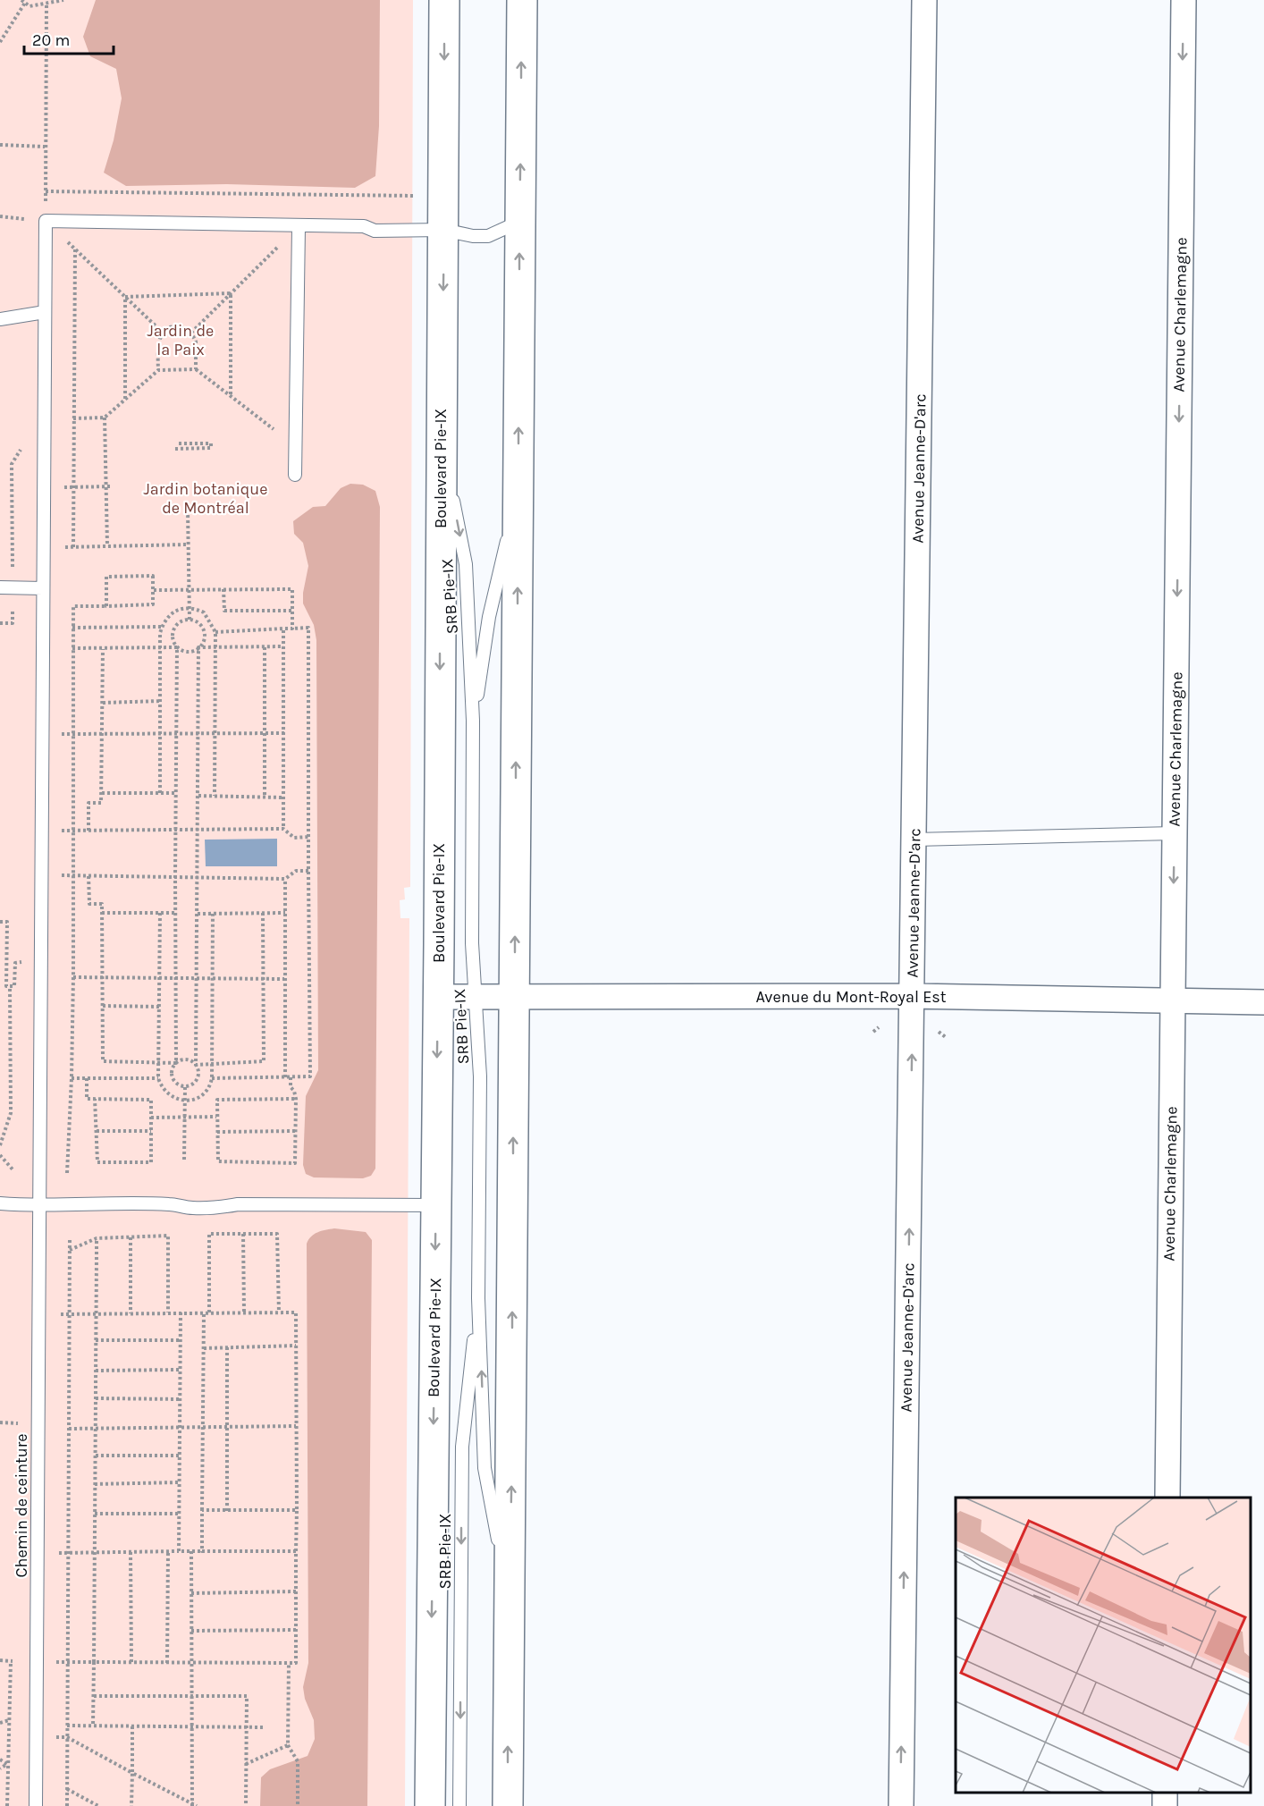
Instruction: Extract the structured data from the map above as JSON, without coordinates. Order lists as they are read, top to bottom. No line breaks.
{"streets":{"main road":["Boulevard Pie-IX"],"street":["Avenue Charlemagne","Avenue Jeanne-D'arc","Avenue du Mont-Royal Est"],"lane":["SRB Pie-IX","Chemin de ceinture"]},"crossings":[["Avenue Charlemagne","Avenue du Mont-Royal Est"],["Boulevard Pie-IX","SRB Pie-IX"],["Boulevard Pie-IX","Avenue du Mont-Royal Est"],["Avenue Jeanne-D'arc","Avenue du Mont-Royal Est"],["SRB Pie-IX","Avenue du Mont-Royal Est"]],"one_way":["Avenue Charlemagne","Avenue Jeanne-D'arc"],"parks":["Jardin de la Paix","Jardin botanique de Montréal"],"scale_bar":"20 m"}
